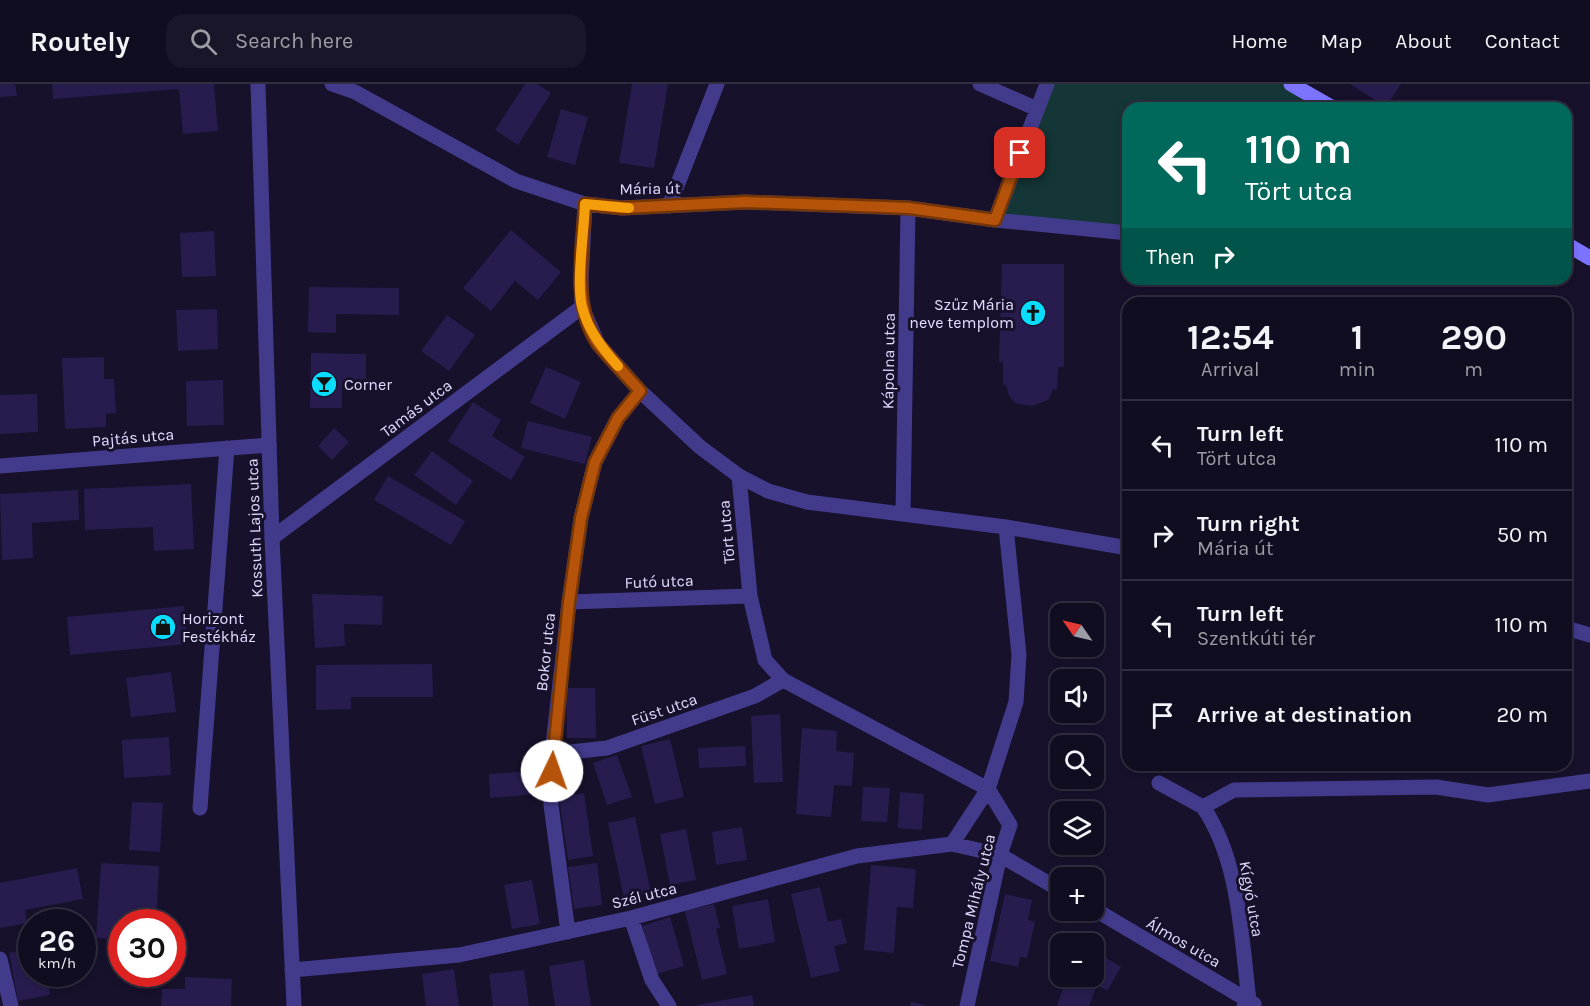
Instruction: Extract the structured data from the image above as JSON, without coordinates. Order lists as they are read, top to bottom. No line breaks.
{"streets":{"street":["Mária út","Kápolna utca","Tamás utca","Pajtás utca","Kossuth Lajos utca","Tört utca","Futó utca","Bokor utca","Füst utca","Szél utca","Kígyó utca","Tompa Mihály utca","Álmos utca"]},"crossings":[["Mária út","Kápolna utca"],["Mária út","Tört utca"],["Tamás utca","Kossuth Lajos utca"],["Tamás utca","Tört utca"],["Pajtás utca","Kossuth Lajos utca"],["Kossuth Lajos utca","Szél utca"],["Tört utca","Futó utca"],["Tört utca","Bokor utca"],["Tört utca","Füst utca"],["Tört utca","Tompa Mihály utca"],["Futó utca","Bokor utca"],["Bokor utca","Füst utca"],["Bokor utca","Szél utca"],["Szél utca","Tompa Mihály utca"],["Kígyó utca","Álmos utca"]],"places":{"church":["Szűz Mária neve templom"],"bar":["Corner"],"shop":["Horizont Festékház"]},"north":"top left","page":{"header":"Routely","search":"Search here","nav":["Home","Map","About","Contact"],"turn":["110 m","Tört utca"],"then":"Then","eta":["12:54","Arrival","1","min","290","m"],"list":[{"name":"Turn left","note":"Tört utca","value":"110 m"},{"name":"Turn right","note":"Mária út","value":"50 m"},{"name":"Turn left","note":"Szentkúti tér","value":"110 m"},{"name":"Arrive at destination","value":"20 m"}],"map_buttons":["+","−"],"speed":"26 km/h","limit":"30"}}
